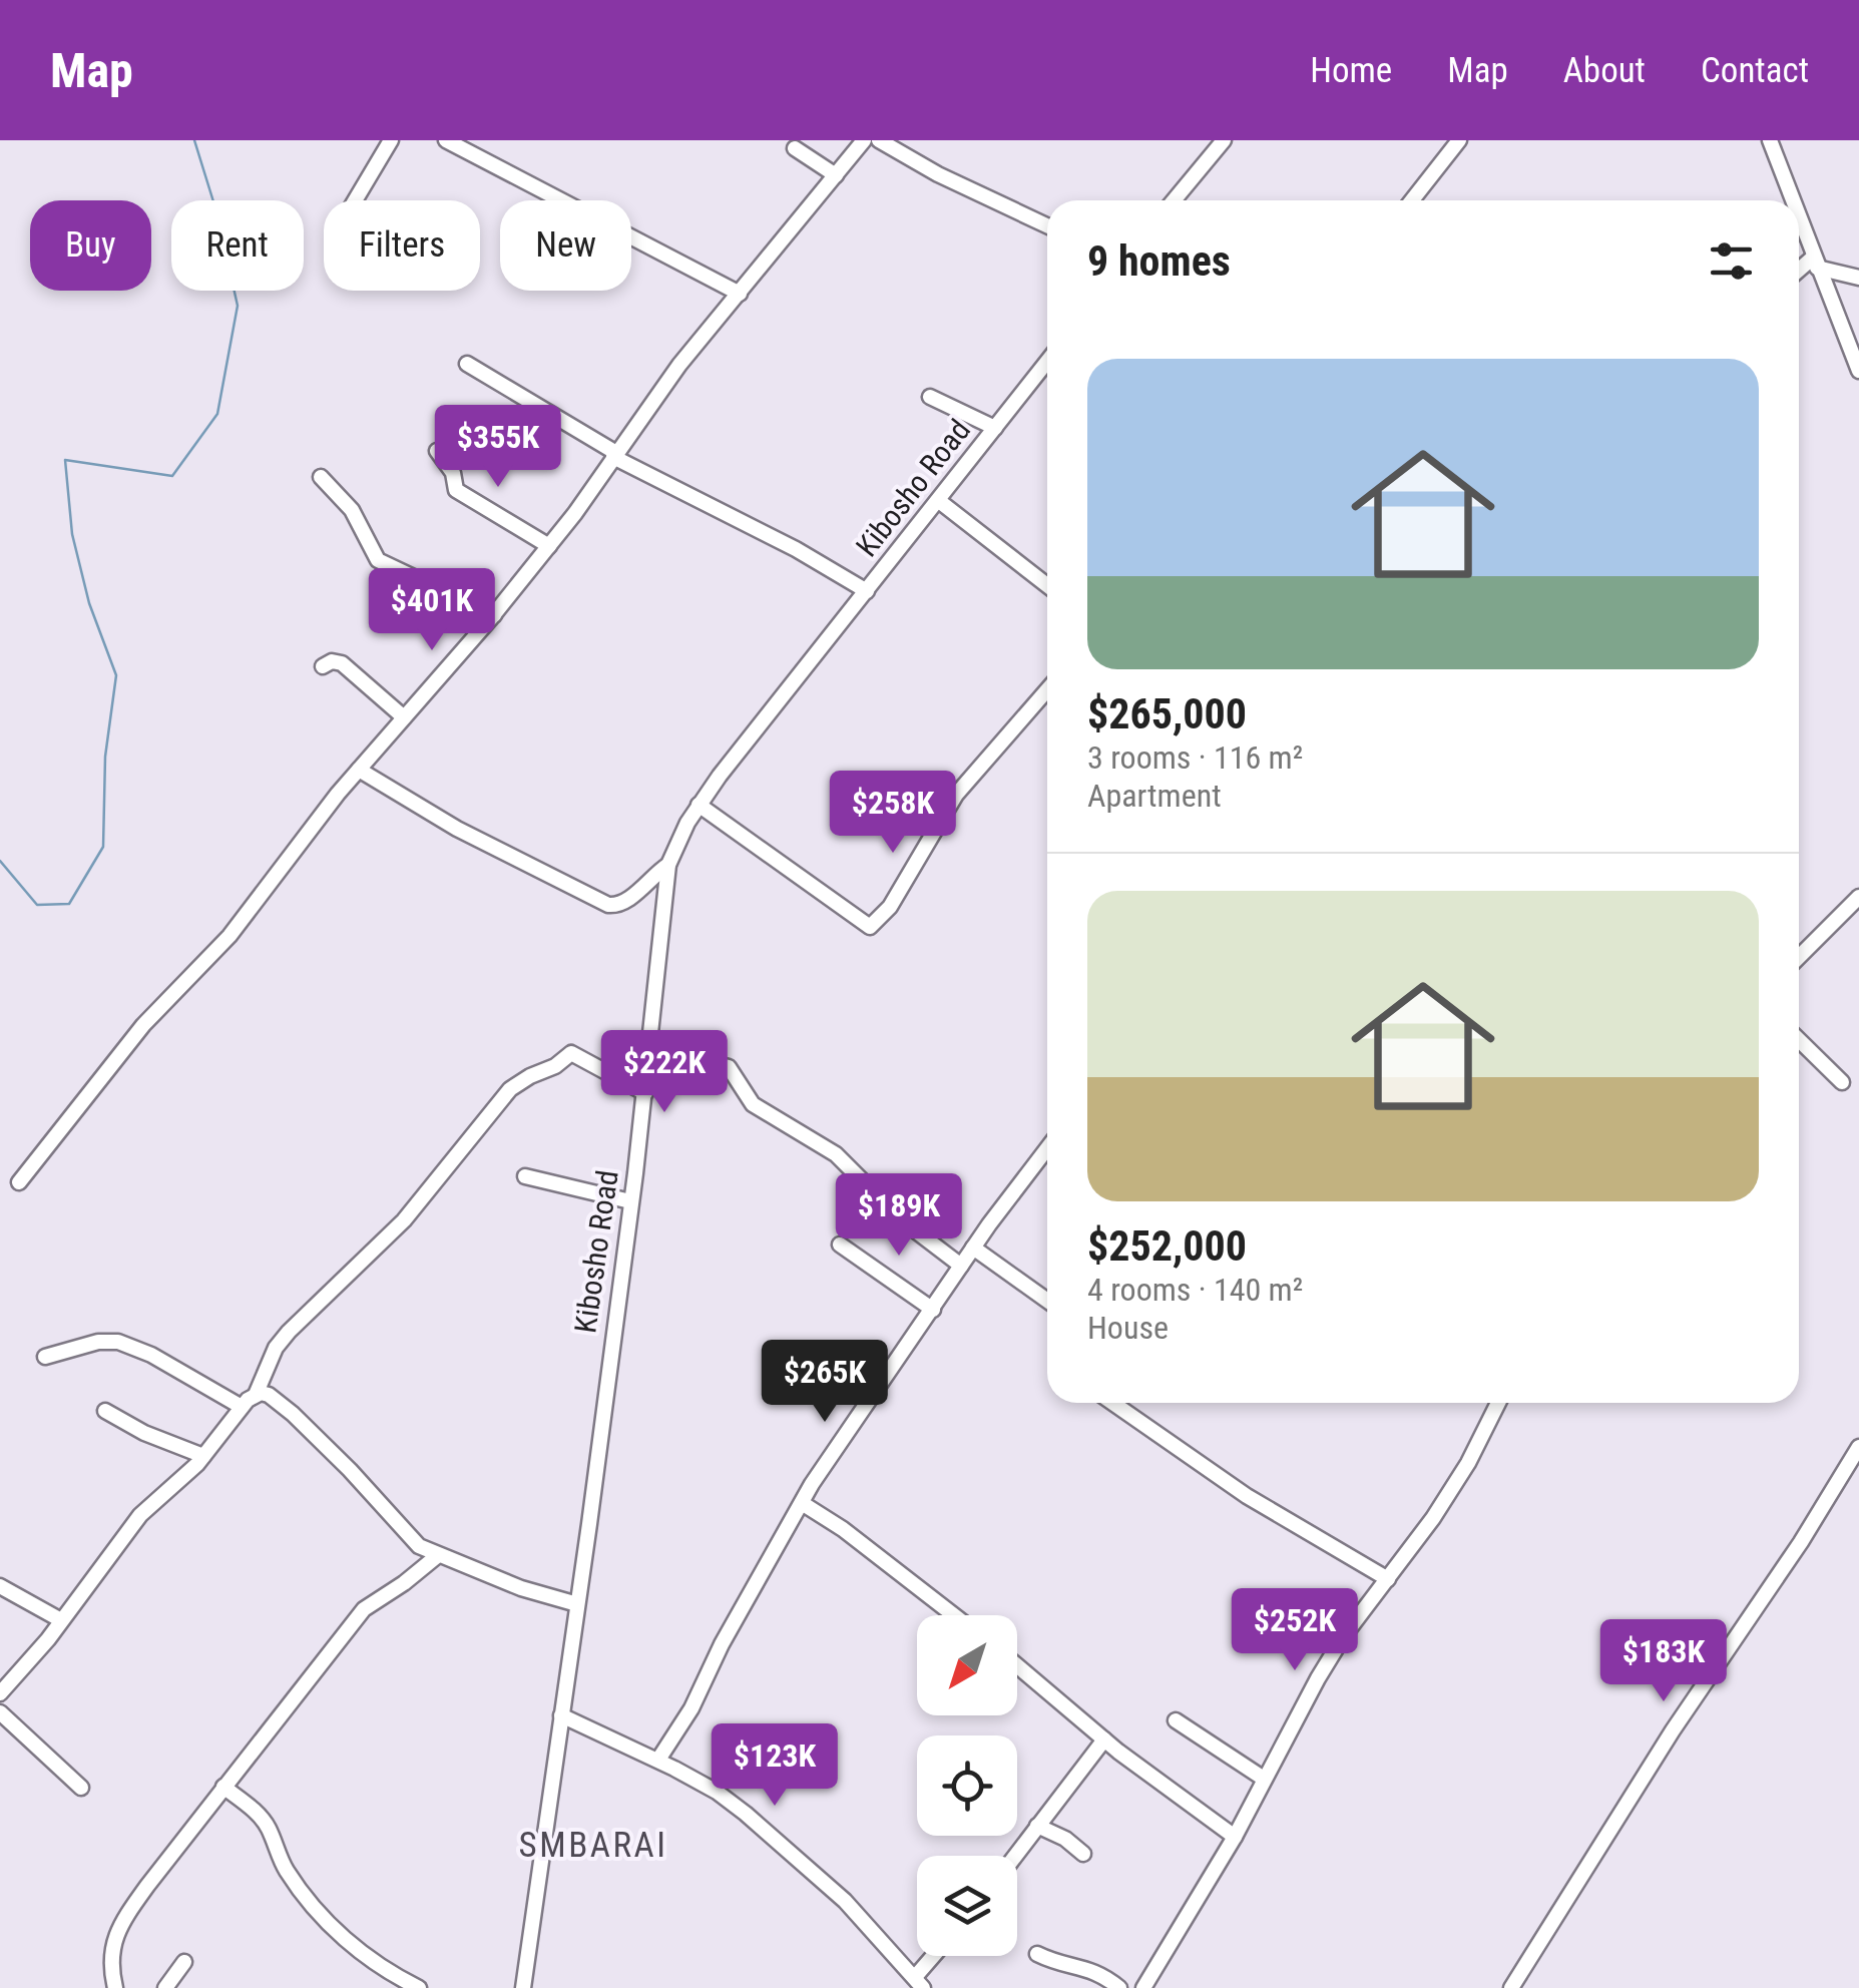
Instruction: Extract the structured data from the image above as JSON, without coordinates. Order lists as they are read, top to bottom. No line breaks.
{"streets":{"street":["Kibosho Road"]},"districts":["SMBARAI"],"north":"bottom left","page":{"header":"Map","nav":["Home","Map","About","Contact"],"chip":["Buy","Rent","Filters","New"],"heading":"9 homes","list":[{"name":"$265,000","note":"3 rooms · 116 m² · Apartment"},{"name":"$252,000","note":"4 rooms · 140 m² · House"}],"price":["$355K","$401K","$258K","$222K","$189K","$265K","$252K","$183K","$123K"]}}
